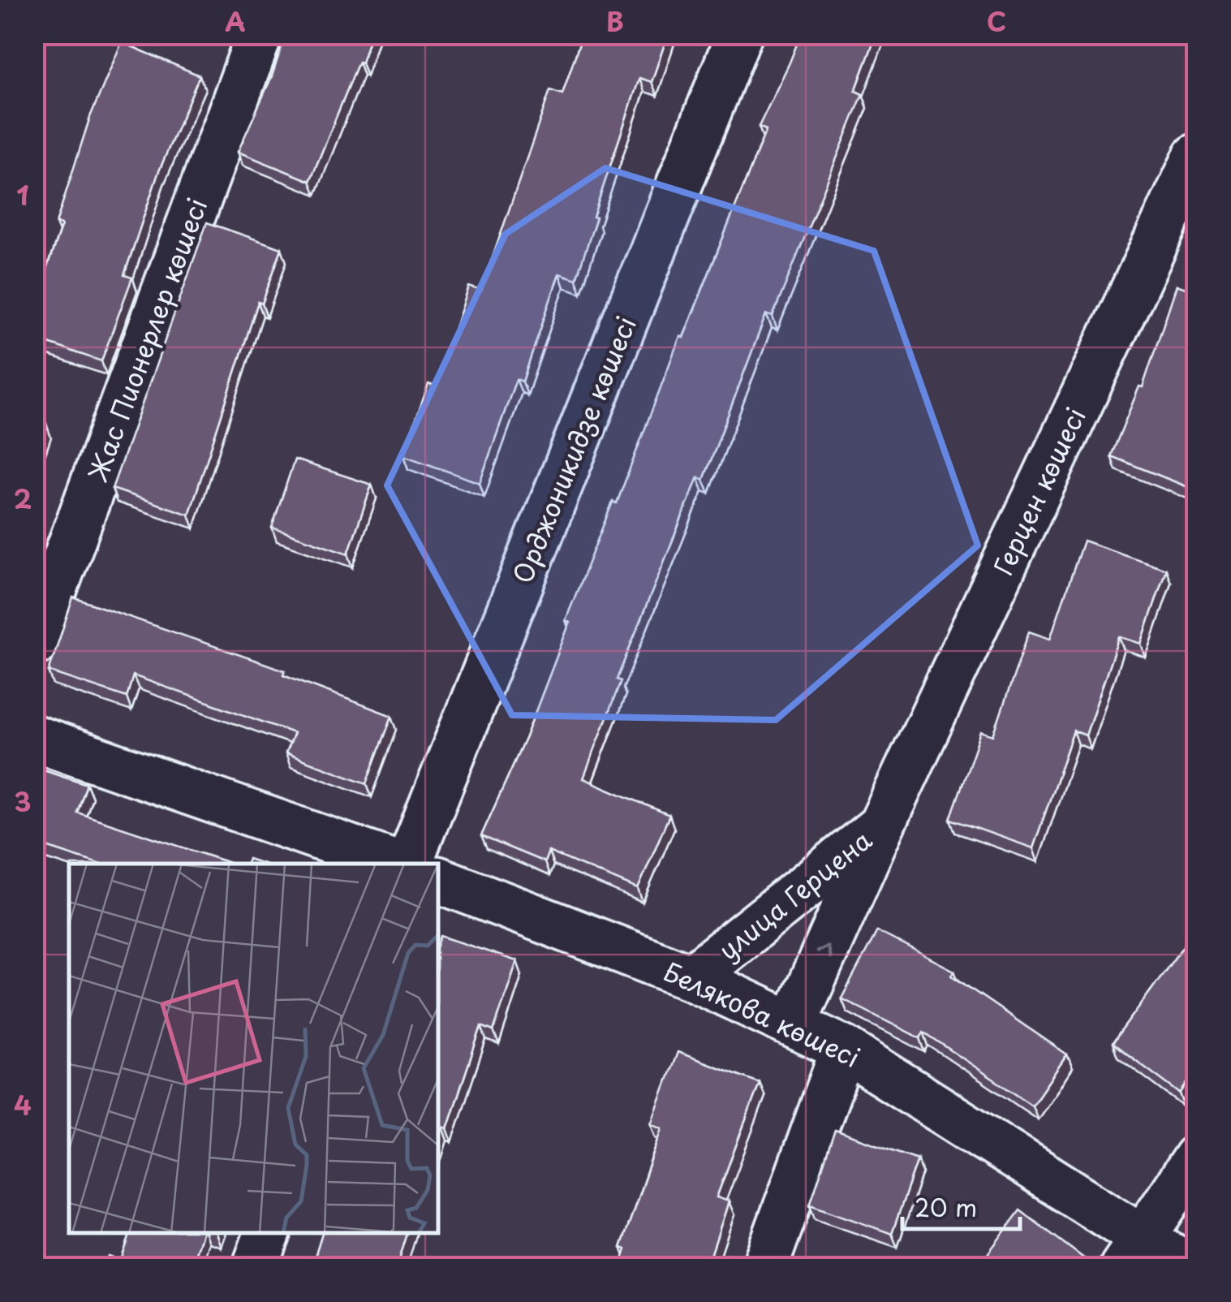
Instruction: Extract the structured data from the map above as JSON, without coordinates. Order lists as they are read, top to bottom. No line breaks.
{"streets":{"street":["Жас Пионерлер көшесі","Орджоникидзе көшесі","Герцен көшесі","улица Герцена","Белякова көшесі"]},"crossings":[["Герцен көшесі","улица Герцена"],["улица Герцена","Белякова көшесі"]],"one_way":["улица Герцена"],"scale_bar":"20 m","grid":{"columns":["A","B","C"],"rows":["1","2","3","4"]}}
